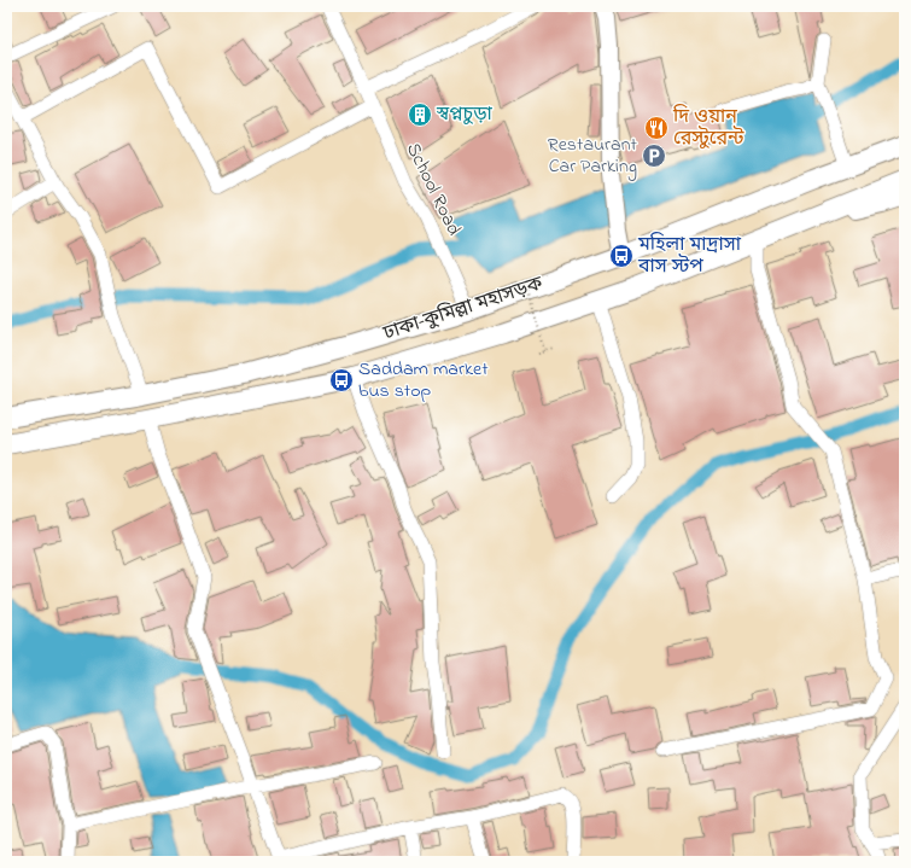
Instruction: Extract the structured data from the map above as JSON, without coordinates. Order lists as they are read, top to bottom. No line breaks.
{"streets":{"highway":["ঢাকা–কুমিল্লা মহাসড়ক"],"street":["School Road"]},"crossings":[["School Road","ঢাকা–কুমিল্লা মহাসড়ক"]],"places":{"building":["স্বপ্নচুড়া"],"restaurant":["দি ওয়ান রেস্টুরেন্ট"],"parking":["Restaurant Car Parking"],"bus stop":["মহিলা মাদ্রাসা বাস স্টপ","Saddam market bus stop"]}}
